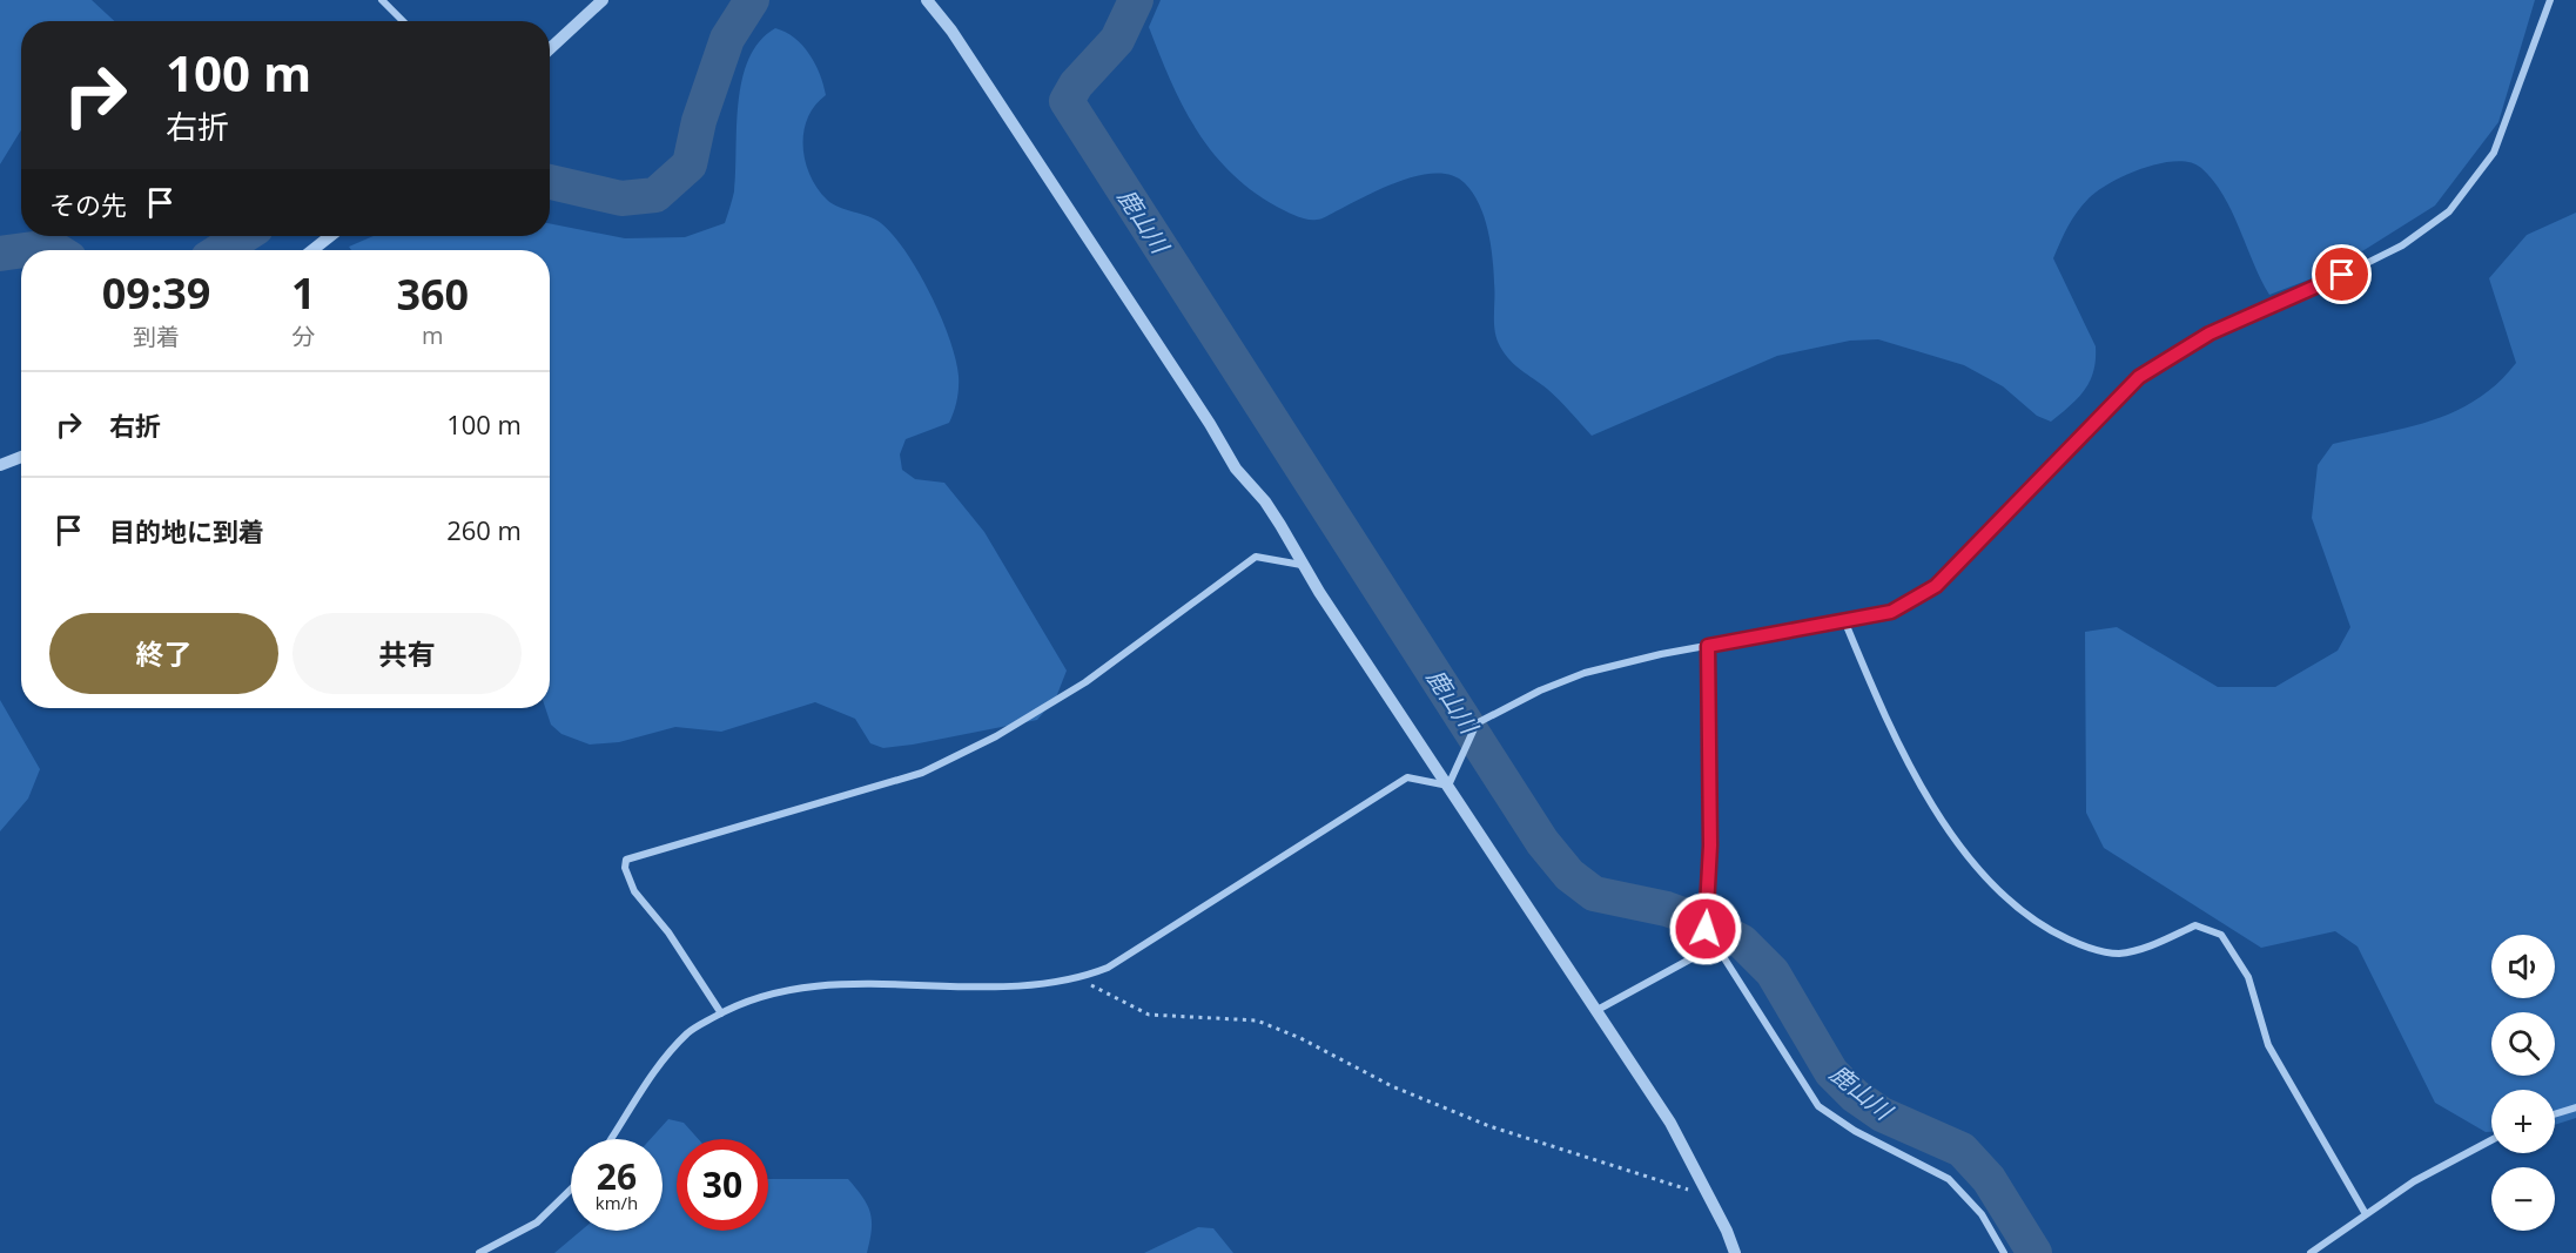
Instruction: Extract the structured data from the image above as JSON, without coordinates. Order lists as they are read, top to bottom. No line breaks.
{"water":["鹿山川"],"page":{"turn":["100 m","右折"],"then":"その先","eta":["09:39","到着","1","分","360","m"],"list":[{"name":"右折","value":"100 m"},{"name":"目的地に到着","value":"260 m"}],"buttons":["終了","共有"],"map_buttons":["+","−"],"speed":"26 km/h","limit":"30"}}
